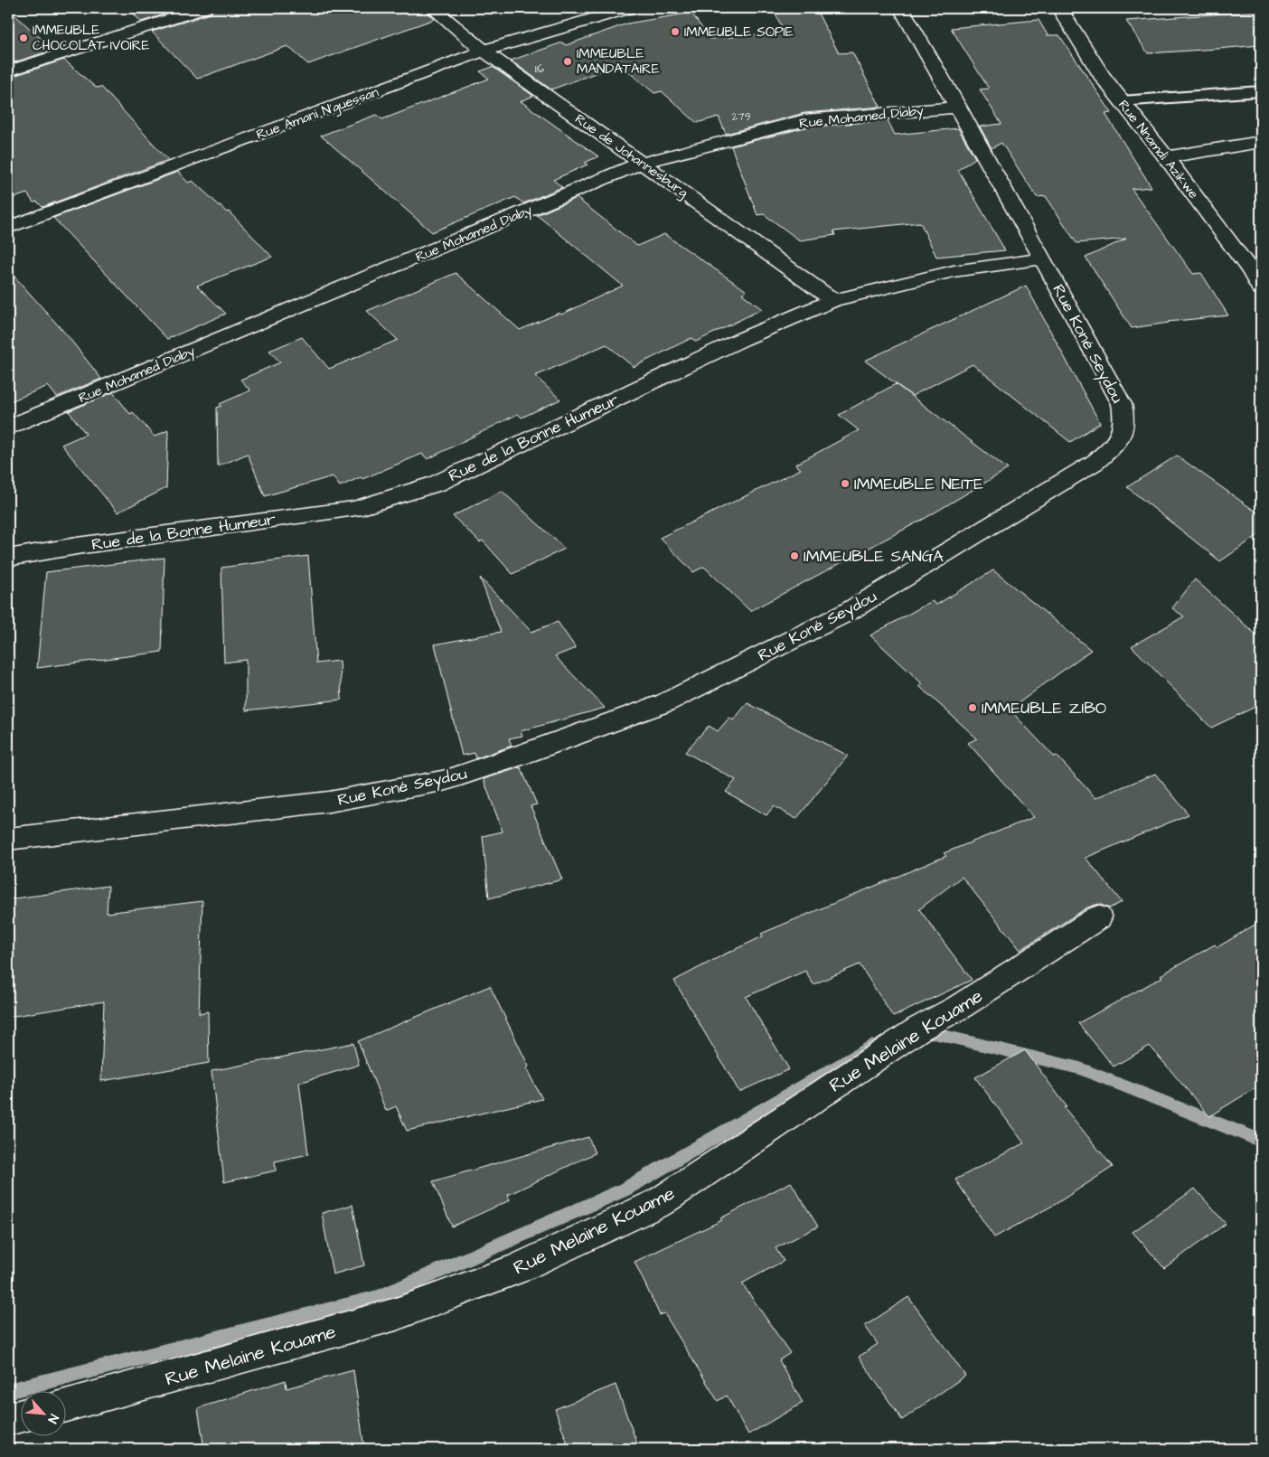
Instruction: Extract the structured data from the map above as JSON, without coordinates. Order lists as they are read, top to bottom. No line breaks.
{"streets":{"street":["Rue Amani N'guessan","Rue Mohamed Diaby","Rue Nnamdi Azikwe","Rue de Johannesburg","Rue Koné Seydou","Rue de la Bonne Humeur","Rue Melaine Kouame"]},"crossings":[["Rue Amani N'guessan","Rue de Johannesburg"],["Rue Mohamed Diaby","Rue de Johannesburg"],["Rue Mohamed Diaby","Rue Koné Seydou"],["Rue de Johannesburg","Rue de la Bonne Humeur"],["Rue Koné Seydou","Rue de la Bonne Humeur"]],"places":["IMMEUBLE SOPIE","IMMEUBLE CHOCOLAT IVOIRE","IMMEUBLE MANDATAIRE","IMMEUBLE NEITE","IMMEUBLE SANGA","IMMEUBLE ZIBO"],"house_numbers":["116","279"],"north":"bottom right"}
